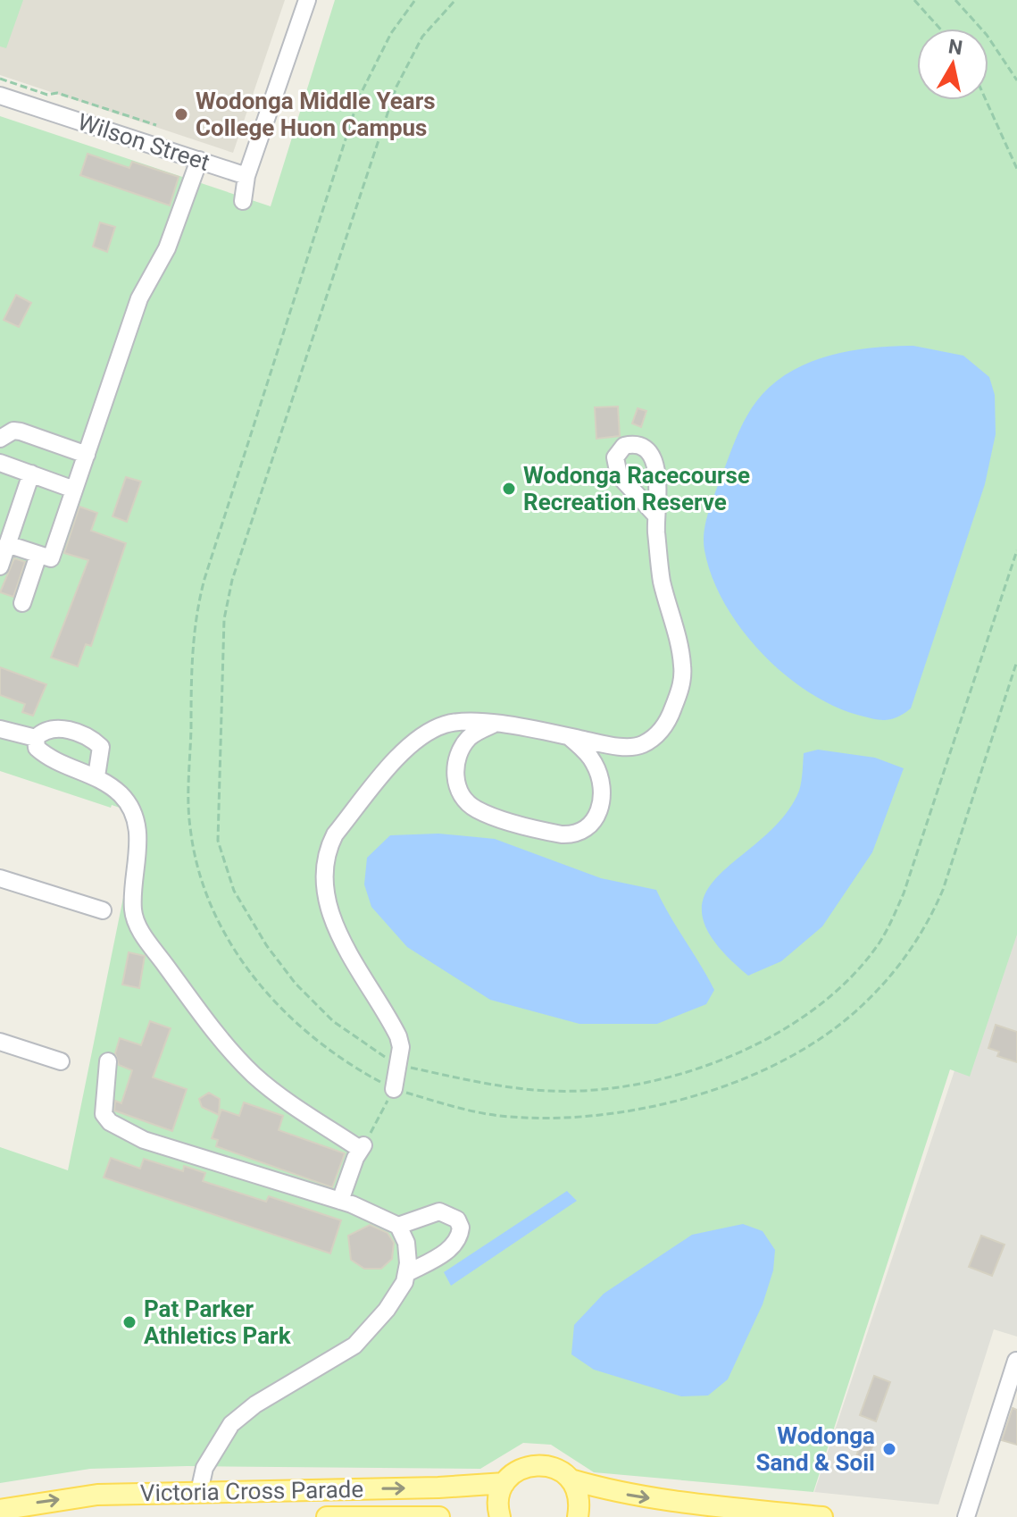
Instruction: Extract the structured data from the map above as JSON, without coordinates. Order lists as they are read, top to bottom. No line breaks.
{"streets":{"main road":["Victoria Cross Parade"],"street":["Wilson Street"]},"one_way":["Victoria Cross Parade"],"places":["Wodonga Middle Years College Huon Campus","Wodonga Racecourse Recreation Reserve","Pat Parker Athletics Park","Wodonga Sand & Soil"],"north":"top"}
